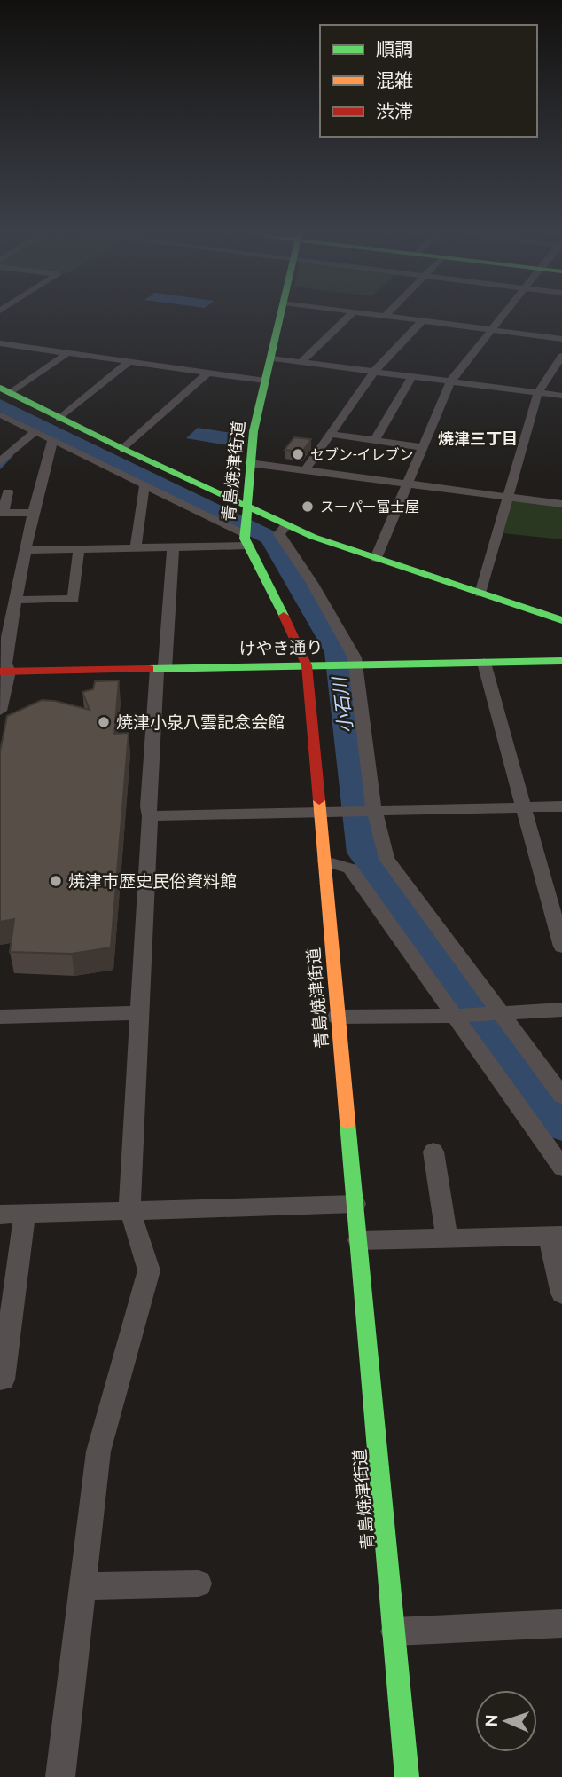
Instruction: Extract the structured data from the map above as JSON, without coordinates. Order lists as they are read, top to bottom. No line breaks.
{"streets":{"main road":["青島焼津街道","けやき通り"]},"crossings":[["青島焼津街道","けやき通り"]],"districts":["焼津三丁目"],"water":["小石川"],"places":["セブン-イレブン","スーパー富士屋","焼津小泉八雲記念会館","焼津市歴史民俗資料館"],"legend":["順調","混雑","渋滞"],"north":"left"}
